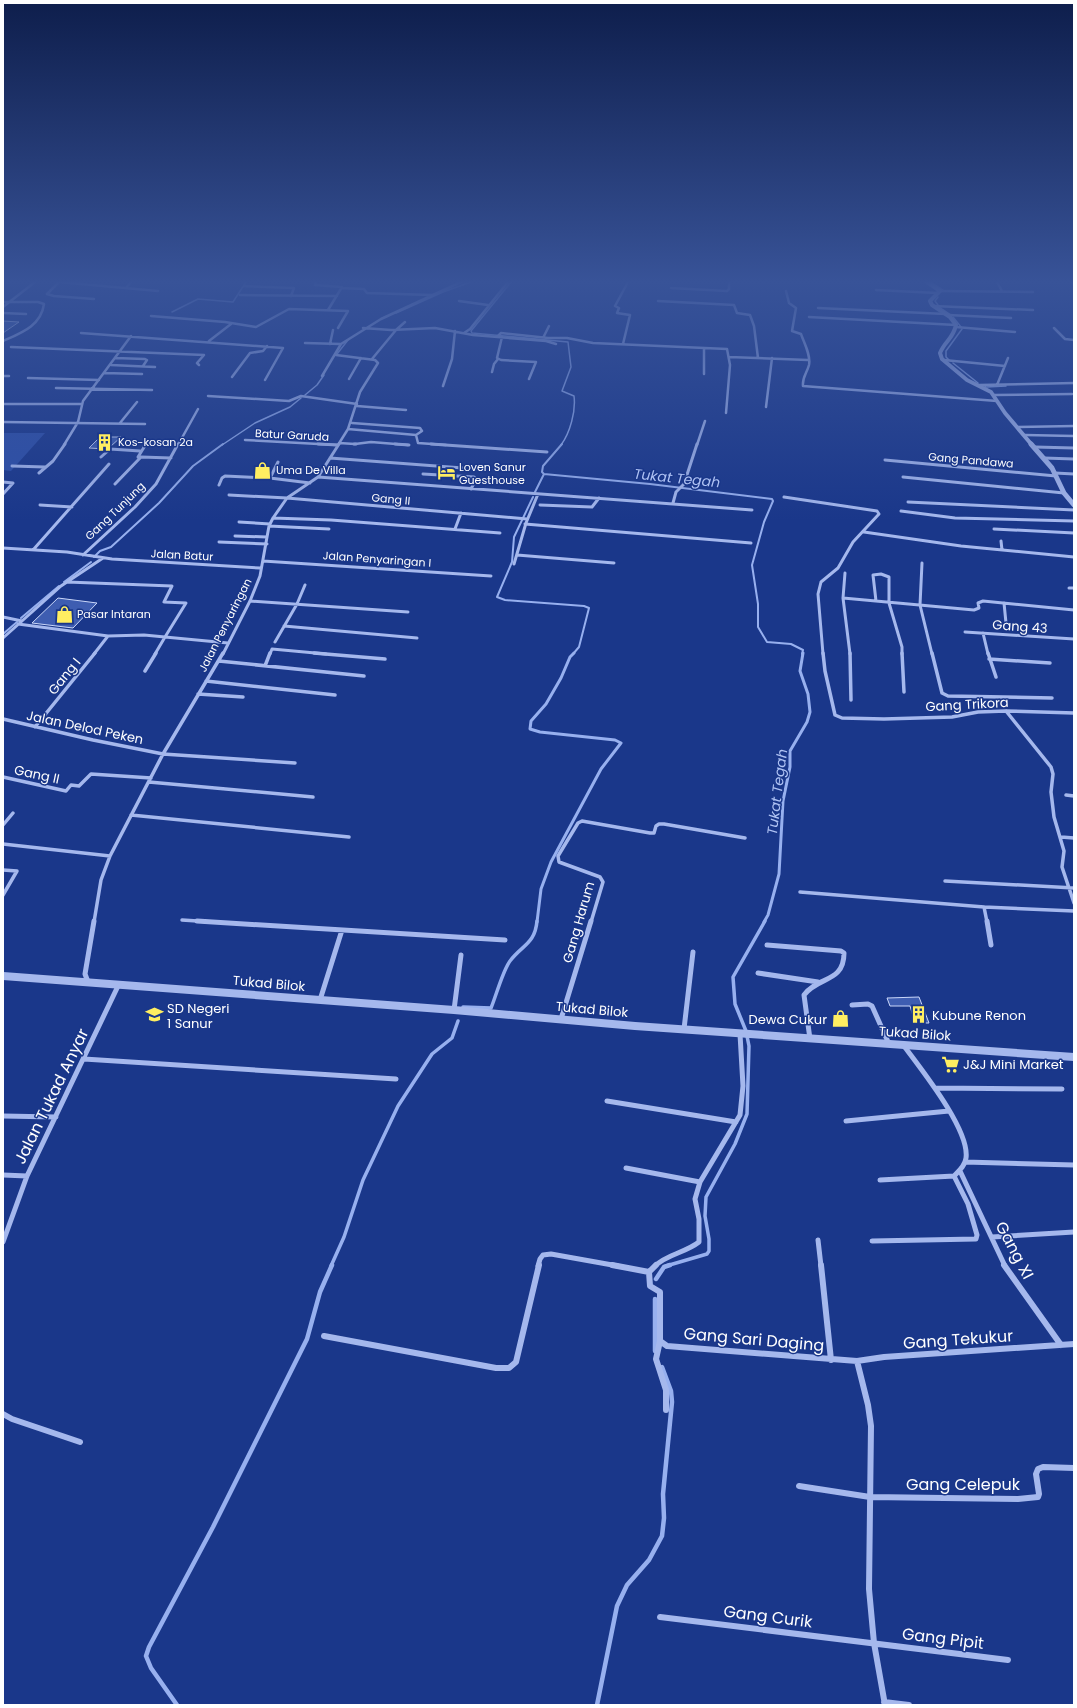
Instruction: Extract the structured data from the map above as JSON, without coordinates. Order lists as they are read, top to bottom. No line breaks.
{"streets":{"street":["Batur Garuda","Gang Pandawa","Gang II","Gang Tunjung","Jalan Batur","Jalan Penyaringan I","Jalan Penyaringan","Gang 43","Gang I","Gang Trikora","Jalan Delod Peken","Gang Harum","Tukad Bilok","Jalan Tukad Anyar","Gang XI","Gang Sari Daging","Gang Tekukur","Gang Celepuk","Gang Curik","Gang Pipit"]},"crossings":[["Batur Garuda","Jalan Penyaringan"],["Gang II","Jalan Penyaringan"],["Gang Tunjung","Jalan Batur"],["Jalan Batur","Jalan Penyaringan"],["Jalan Penyaringan I","Jalan Penyaringan"],["Jalan Penyaringan","Jalan Delod Peken"],["Gang I","Jalan Delod Peken"],["Gang Harum","Tukad Bilok"],["Tukad Bilok","Jalan Tukad Anyar"],["Gang XI","Gang Tekukur"],["Gang Sari Daging","Gang Tekukur"],["Gang Curik","Gang Pipit"]],"water":["Tukat Tegah"],"places":{"building":["Kos-kosan 2a","Kubune Renon"],"shop":["Uma De Villa","Pasar Intaran","Dewa Cukur"],"hotel":["Loven Sanur Guesthouse"],"school or university":["SD Negeri 1 Sanur"],"supermarket":["J&J Mini Market"]}}
